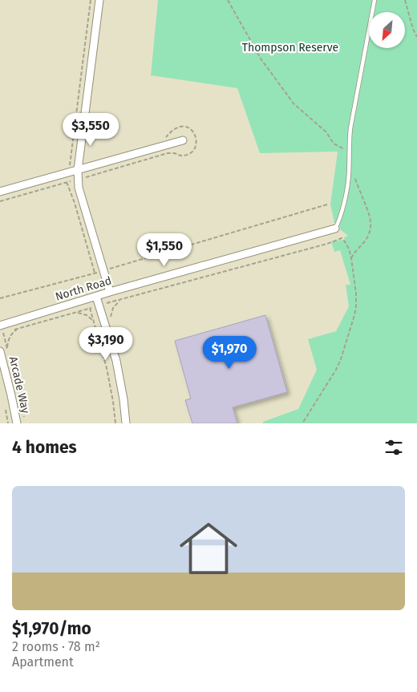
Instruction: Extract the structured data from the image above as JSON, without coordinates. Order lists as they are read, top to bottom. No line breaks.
{"streets":{"street":["North Road","Arcade Way"]},"parks":["Thompson Reserve"],"north":"bottom left","page":{"price":["$3,550","$1,550","$3,190","$1,970"],"heading":"4 homes","list":[{"name":"$1,970/mo","note":"2 rooms · 78 m² · Apartment"}]}}
